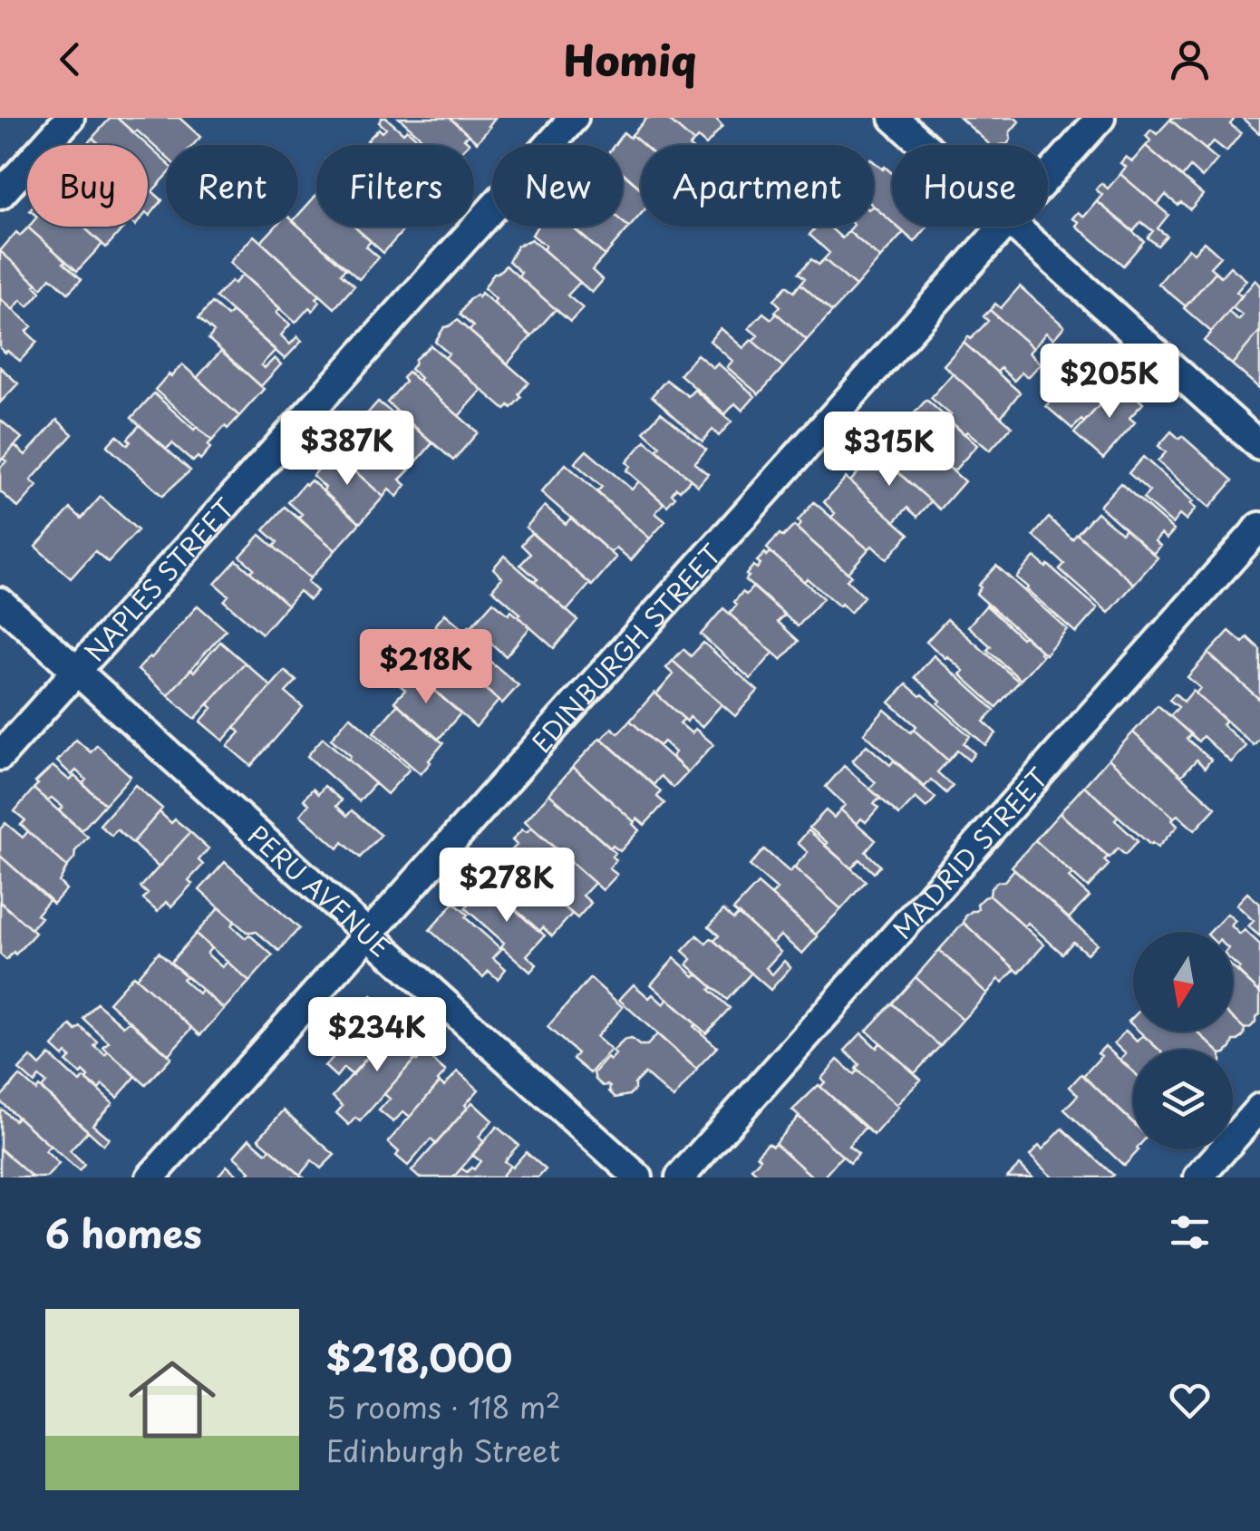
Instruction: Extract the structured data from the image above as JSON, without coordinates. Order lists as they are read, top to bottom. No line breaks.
{"streets":{"street":["NAPLES STREET","EDINBURGH STREET","MADRID STREET","PERU AVENUE"]},"crossings":[["NAPLES STREET","PERU AVENUE"],["EDINBURGH STREET","PERU AVENUE"]],"north":"bottom","page":{"header":"Homiq","chip":["Buy","Rent","Filters","New","Apartment","House"],"price":["$205K","$387K","$315K","$218K","$278K","$234K"],"heading":"6 homes","list":[{"name":"$218,000","note":"5 rooms · 118 m² · Edinburgh Street"}]}}
